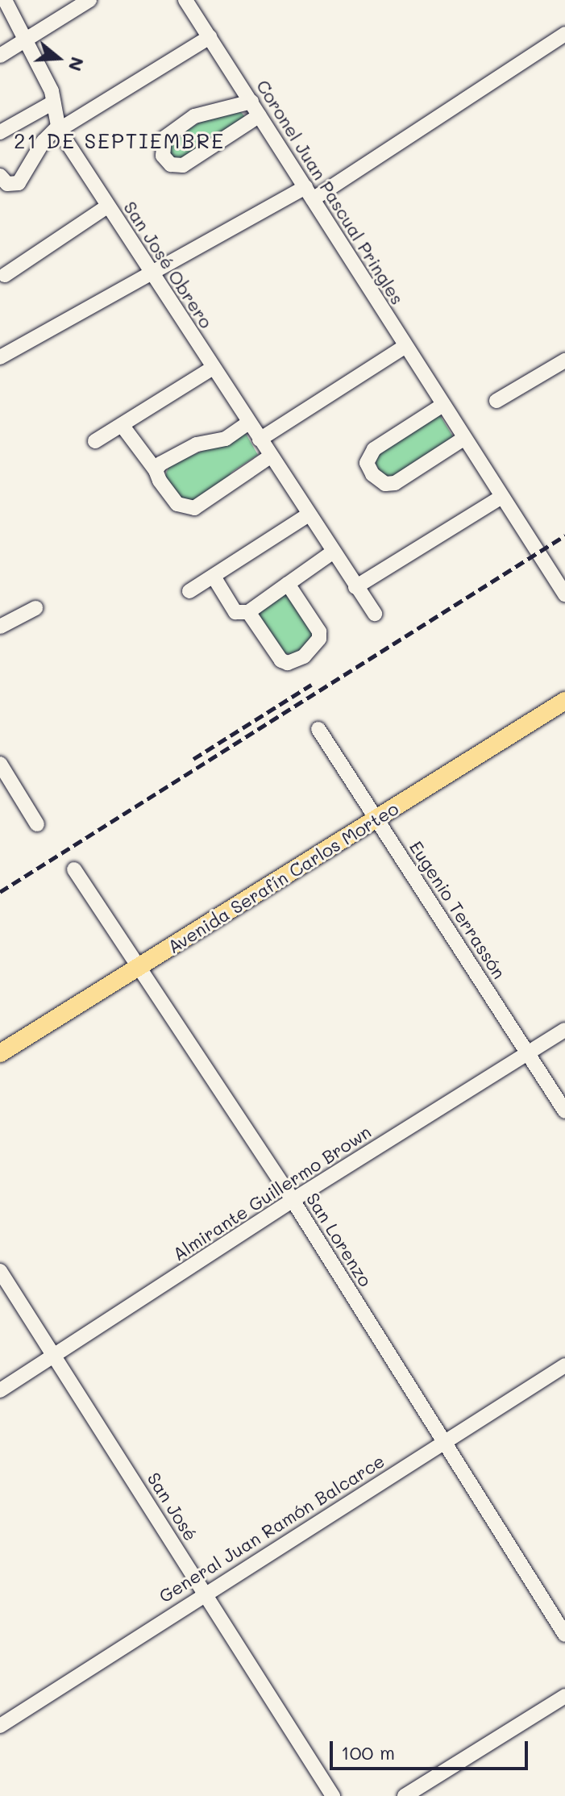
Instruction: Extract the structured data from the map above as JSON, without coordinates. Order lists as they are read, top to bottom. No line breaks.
{"streets":{"main road":["Avenida Serafín Carlos Morteo"],"street":["Coronel Juan Pascual Pringles","San José Obrero","Eugenio Terrassón","Almirante Guillermo Brown","San Lorenzo","San José","General Juan Ramón Balcarce"]},"crossings":[["Avenida Serafín Carlos Morteo","Eugenio Terrassón"],["Avenida Serafín Carlos Morteo","San Lorenzo"],["Eugenio Terrassón","Almirante Guillermo Brown"],["Almirante Guillermo Brown","San Lorenzo"],["Almirante Guillermo Brown","San José"],["San Lorenzo","General Juan Ramón Balcarce"],["San José","General Juan Ramón Balcarce"]],"districts":["21 DE SEPTIEMBRE"],"scale_bar":"100 m","north":"right"}
